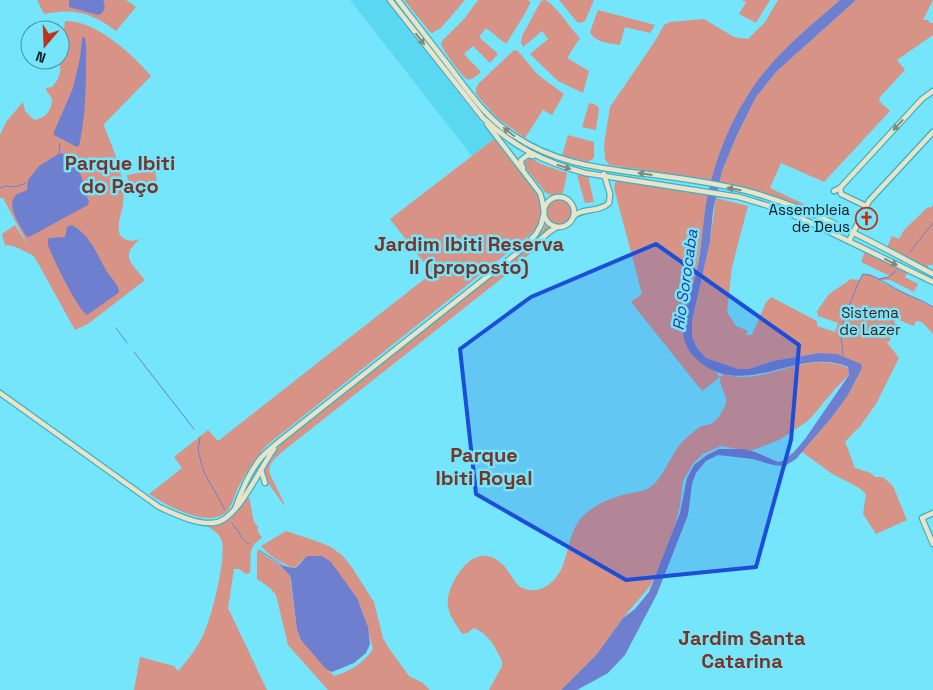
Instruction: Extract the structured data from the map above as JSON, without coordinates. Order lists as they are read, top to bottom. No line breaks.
{"districts":["Parque Ibiti do Paço","Jardim Ibiti Reserva II (proposto)","Parque Ibiti Royal","Jardim Santa Catarina"],"water":["Rio Sorocaba"],"parks":["Sistema de Lazer"],"places":{"church":["Assembleia de Deus"]},"north":"bottom"}
